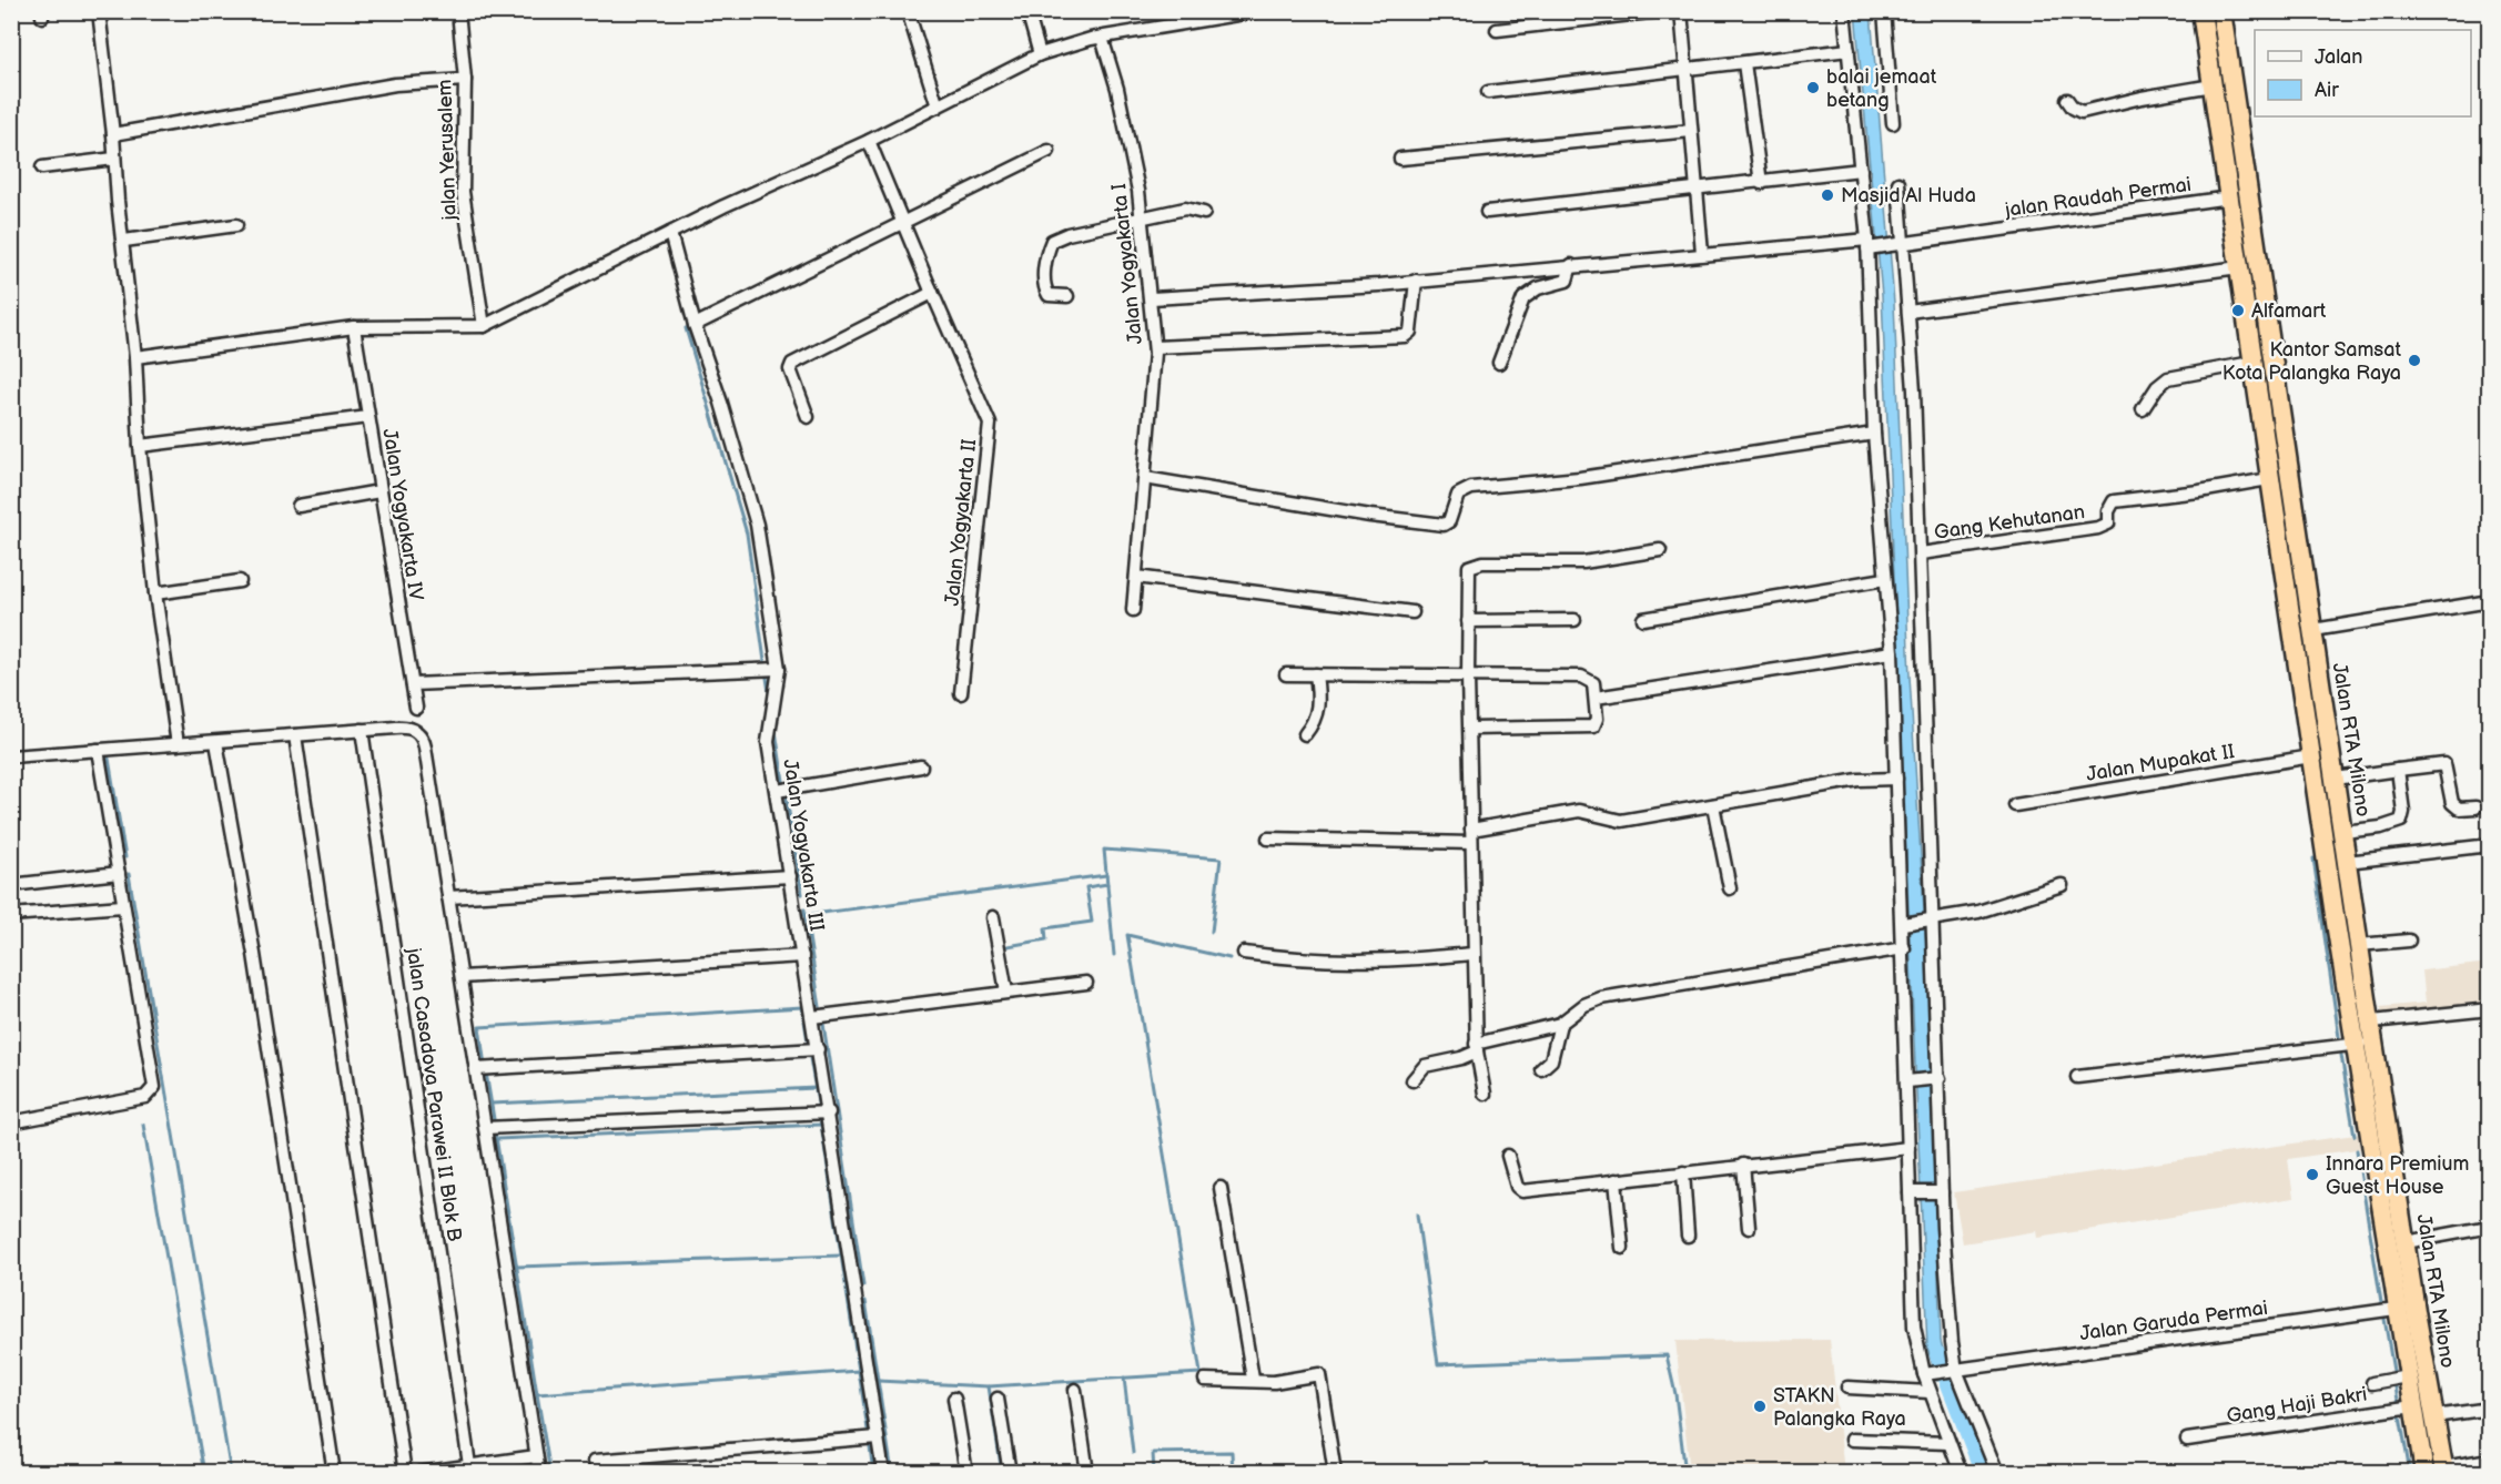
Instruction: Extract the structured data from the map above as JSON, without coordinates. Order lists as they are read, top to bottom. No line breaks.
{"streets":{"highway":["Jalan RTA Milono"],"street":["jalan Yerusalem","jalan Raudah Permai","Jalan Yogyakarta I","Jalan Yogyakarta IV","Jalan Yogyakarta II","Gang Kehutanan","Jalan Mupakat II","Jalan Yogyakarta III","jalan Casadova Parawei II Blok B","Jalan Garuda Permai","Gang Haji Bakri"]},"crossings":[["jalan Raudah Permai","Jalan Yogyakarta I"],["jalan Raudah Permai","Jalan RTA Milono"],["Gang Kehutanan","Jalan RTA Milono"],["Jalan RTA Milono","Jalan Mupakat II"],["Jalan RTA Milono","Jalan Garuda Permai"],["Jalan RTA Milono","Gang Haji Bakri"]],"places":["balai jemaat betang","Masjid Al Huda","Alfamart","Kantor Samsat Kota Palangka Raya","Innara Premium Guest House","STAKN Palangka Raya"],"legend":["Jalan","Air"]}
